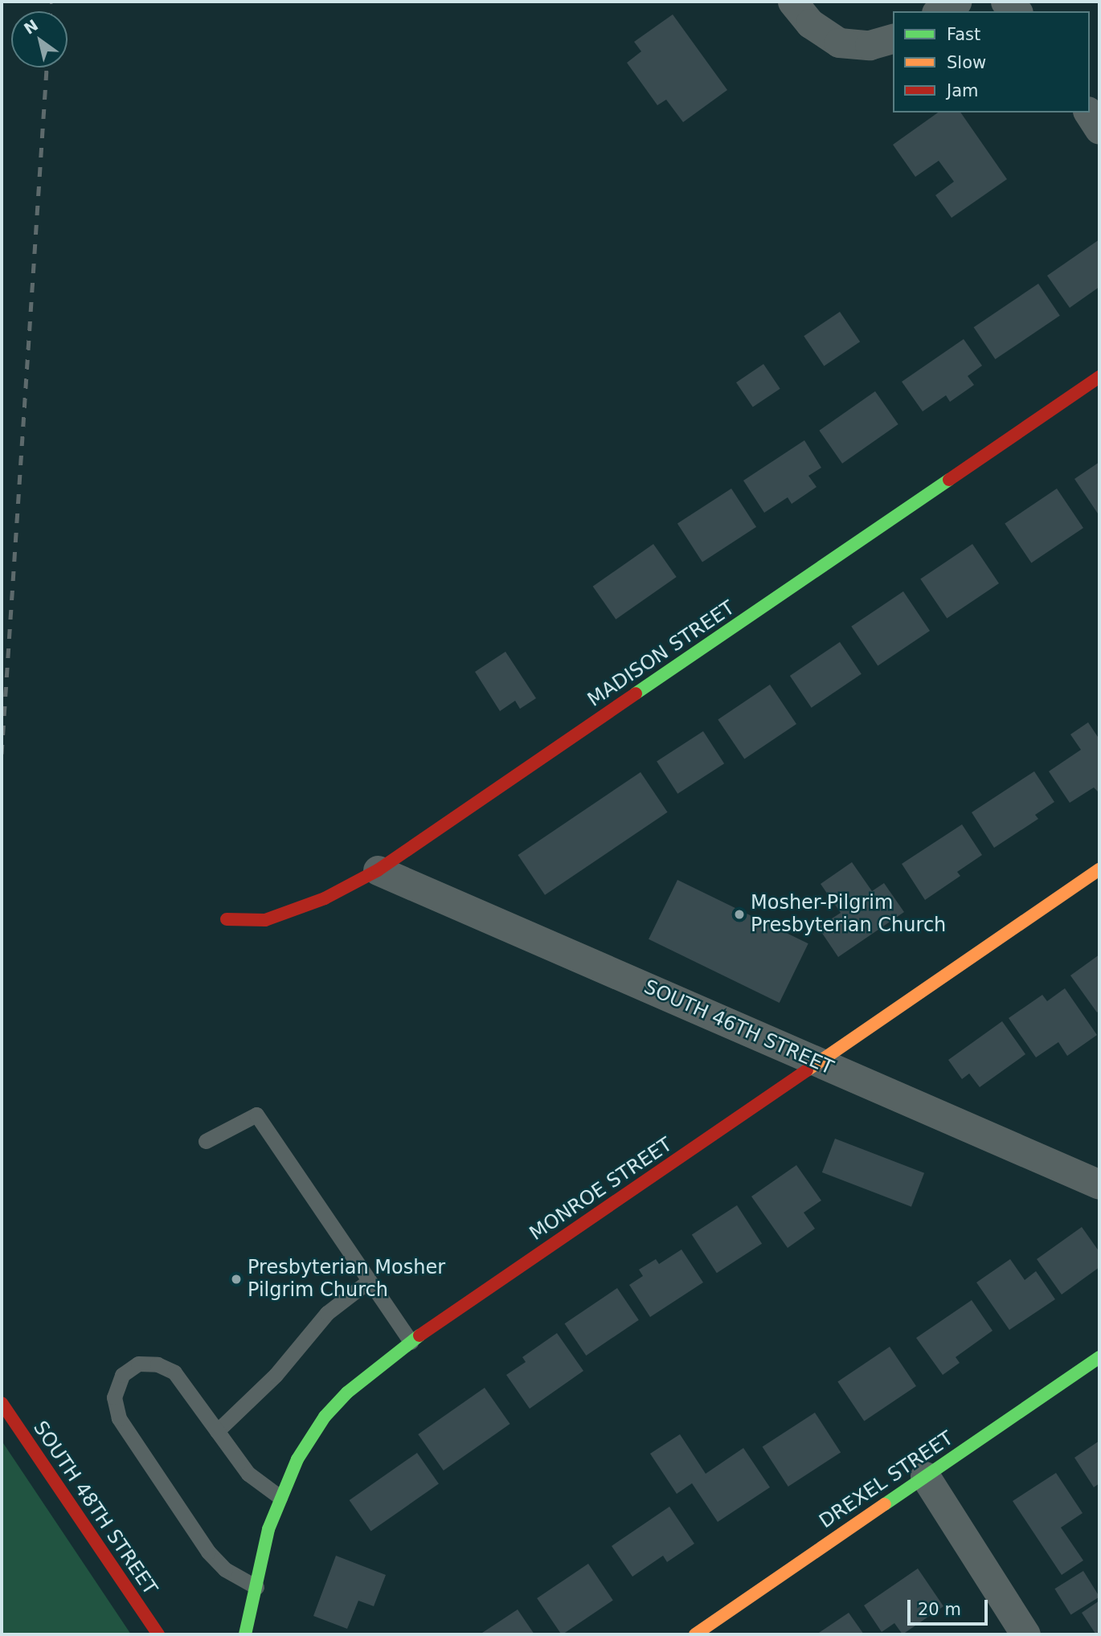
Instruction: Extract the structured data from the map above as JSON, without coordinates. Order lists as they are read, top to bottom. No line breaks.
{"streets":{"street":["MADISON STREET","SOUTH 46TH STREET","MONROE STREET","DREXEL STREET","SOUTH 48TH STREET"]},"crossings":[["MADISON STREET","SOUTH 46TH STREET"],["SOUTH 46TH STREET","MONROE STREET"]],"places":["Mosher-Pilgrim Presbyterian Church","Presbyterian Mosher Pilgrim Church"],"legend":["Fast","Slow","Jam"],"scale_bar":"20 m","north":"top left"}
